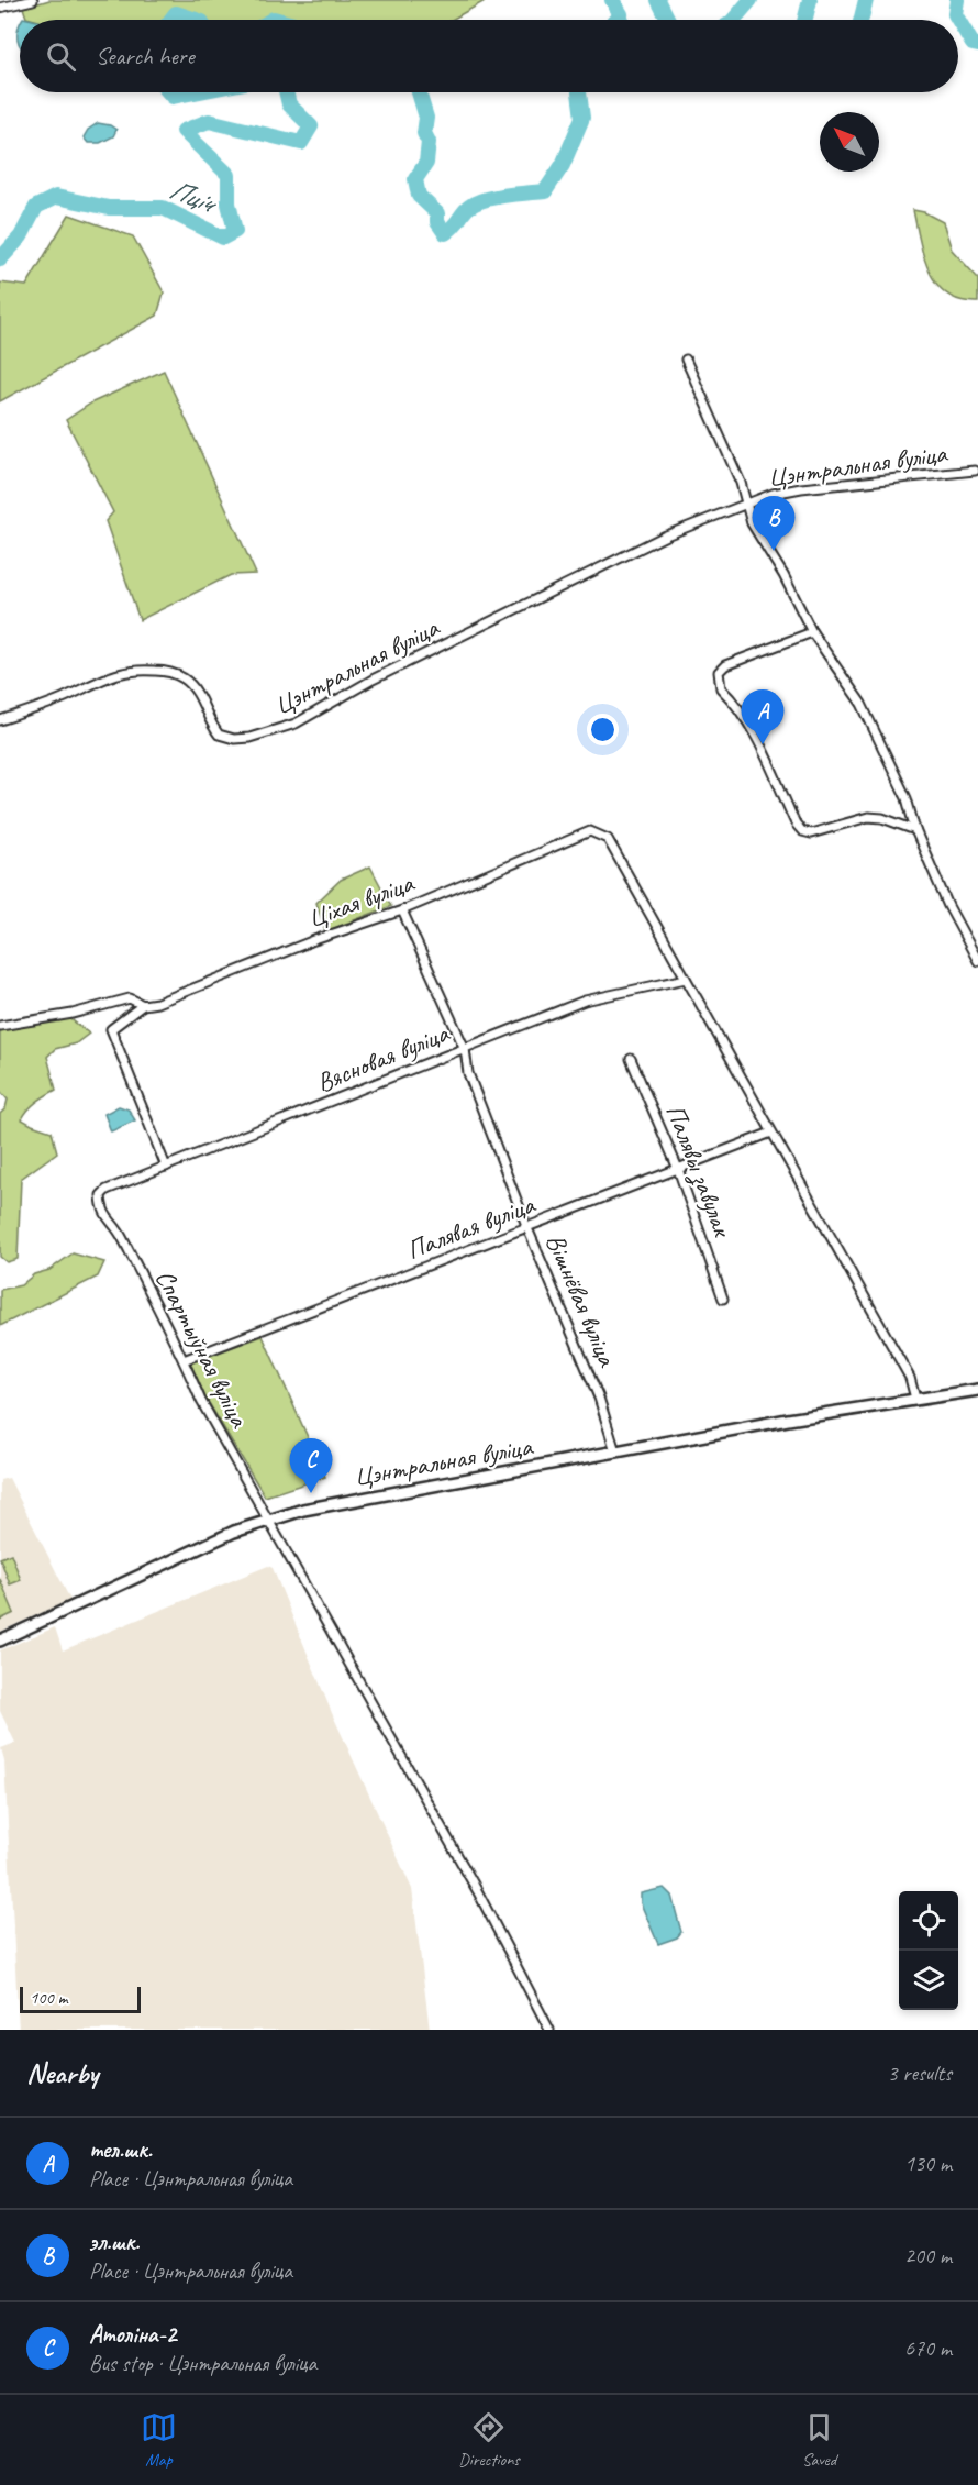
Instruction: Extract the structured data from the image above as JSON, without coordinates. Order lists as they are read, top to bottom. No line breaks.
{"streets":{"street":["Цэнтральная вуліца","Ціхая вуліца","Вясновая вуліца","Палявы завулак","Палявая вуліца","Вішнёвая вуліца","Спартыўная вуліца"]},"crossings":[["Цэнтральная вуліца","Вішнёвая вуліца"],["Цэнтральная вуліца","Спартыўная вуліца"],["Ціхая вуліца","Вясновая вуліца"],["Ціхая вуліца","Вішнёвая вуліца"],["Вясновая вуліца","Вішнёвая вуліца"],["Вясновая вуліца","Спартыўная вуліца"],["Палявы завулак","Палявая вуліца"],["Палявая вуліца","Вішнёвая вуліца"],["Палявая вуліца","Спартыўная вуліца"]],"water":["Пціч"],"scale_bar":"100 m","north":"top left","page":{"search":"Search here","pins":["B","A","C"],"scale":"100 m","heading":["Nearby","3 results"],"list":[{"mark":"A","name":"тел.шк.","note":"Place · Цэнтральная вуліца","value":"130 m"},{"mark":"B","name":"эл.шк.","note":"Place · Цэнтральная вуліца","value":"200 m"},{"mark":"C","name":"Атоліна-2","note":"Bus stop · Цэнтральная вуліца","value":"670 m"}],"nav":["Map","Directions","Saved"]}}
